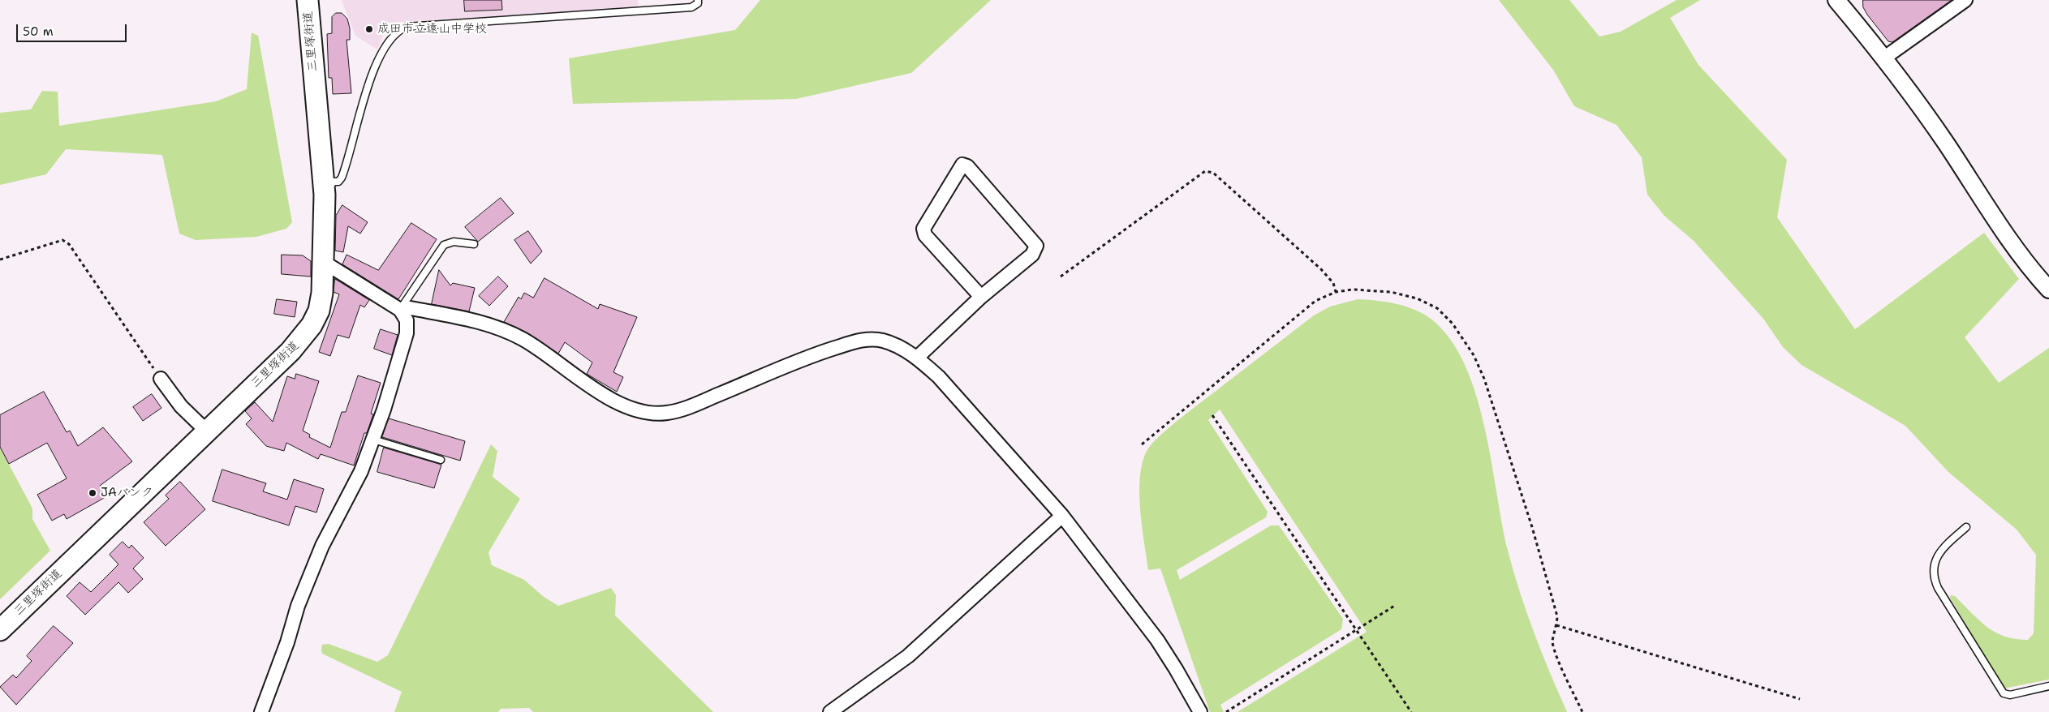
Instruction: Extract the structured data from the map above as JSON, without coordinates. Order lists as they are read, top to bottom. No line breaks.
{"streets":{"main road":["三里塚街道"]},"places":["成田市立遠山中学校","JAバンク"],"scale_bar":"50 m"}
